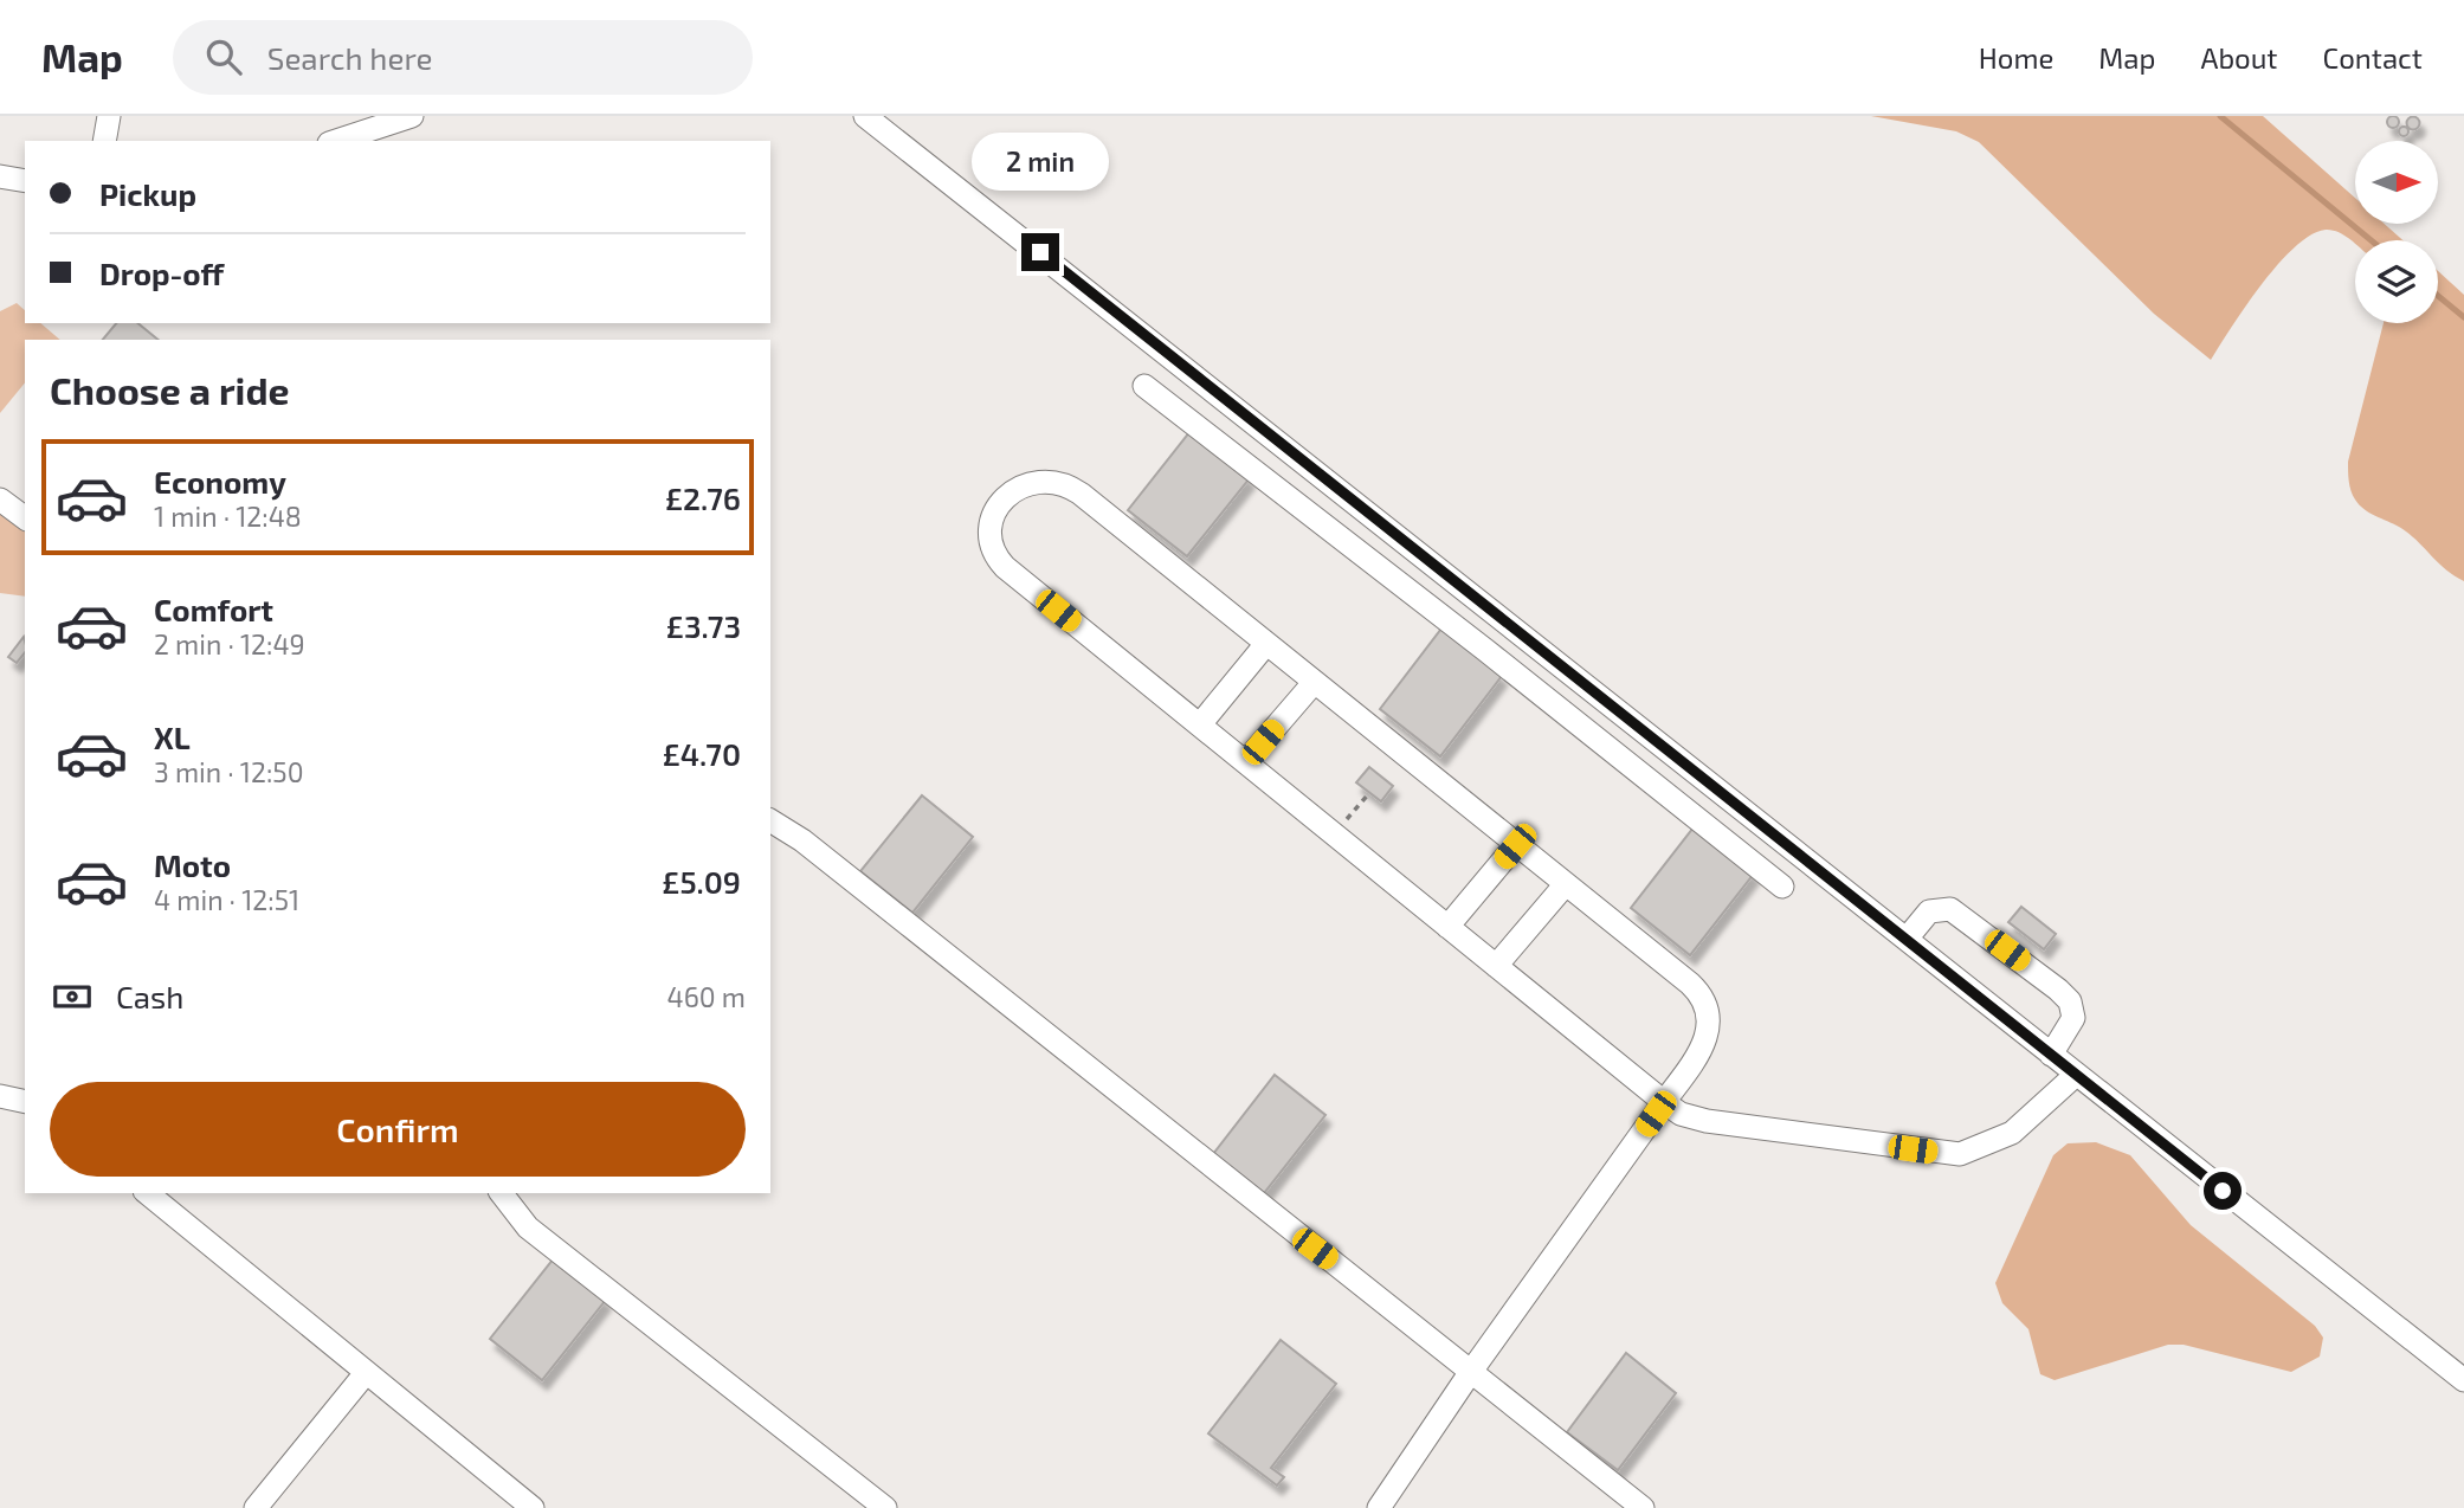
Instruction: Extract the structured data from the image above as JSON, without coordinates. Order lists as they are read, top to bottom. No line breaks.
{"north":"right","page":{"header":"Map","search":"Search here","nav":["Home","Map","About","Contact"],"bubble":"2 min","banner":["Pickup","Drop-off"],"heading":"Choose a ride","list":[{"name":"Economy","note":"1 min · 12:48","value":"£2.76"},{"name":"Comfort","note":"2 min · 12:49","value":"£3.73"},{"name":"XL","note":"3 min · 12:50","value":"£4.70"},{"name":"Moto","note":"4 min · 12:51","value":"£5.09"}],"pay":["Cash","460 m"],"buttons":"Confirm"}}
